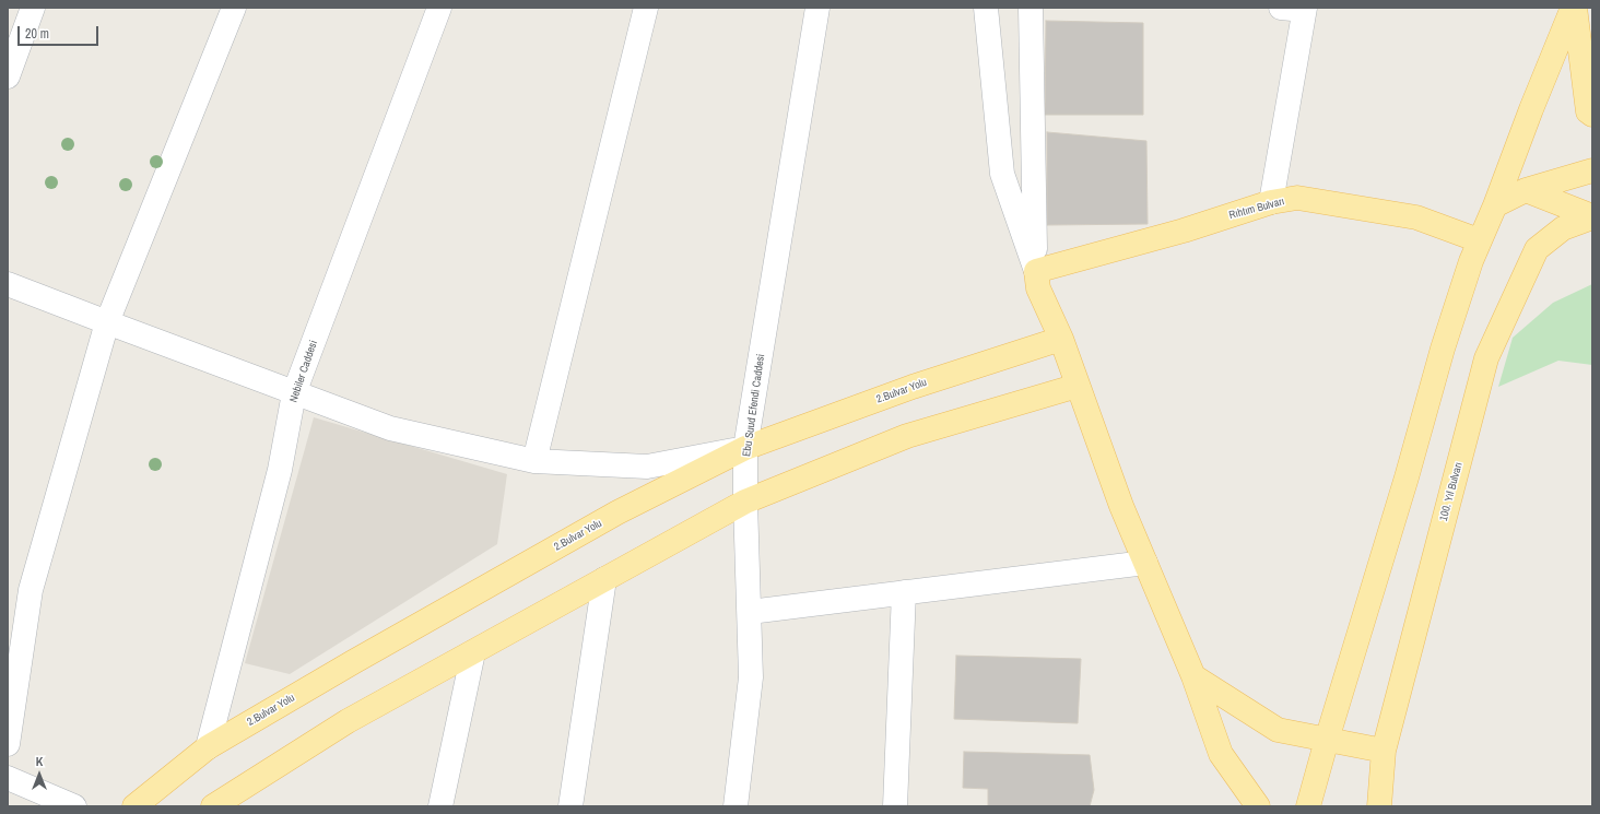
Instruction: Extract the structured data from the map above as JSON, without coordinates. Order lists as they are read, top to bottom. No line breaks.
{"streets":{"main road":["Rıhtım Bulvarı","2.Bulvar Yolu","100. Yıl Bulvarı"],"street":["Nebiler Caddesi","Ebu Suud Efendi Caddesi"]},"crossings":[["Nebiler Caddesi","2.Bulvar Yolu"],["2.Bulvar Yolu","Ebu Suud Efendi Caddesi"]],"scale_bar":"20 m","north":"top"}
